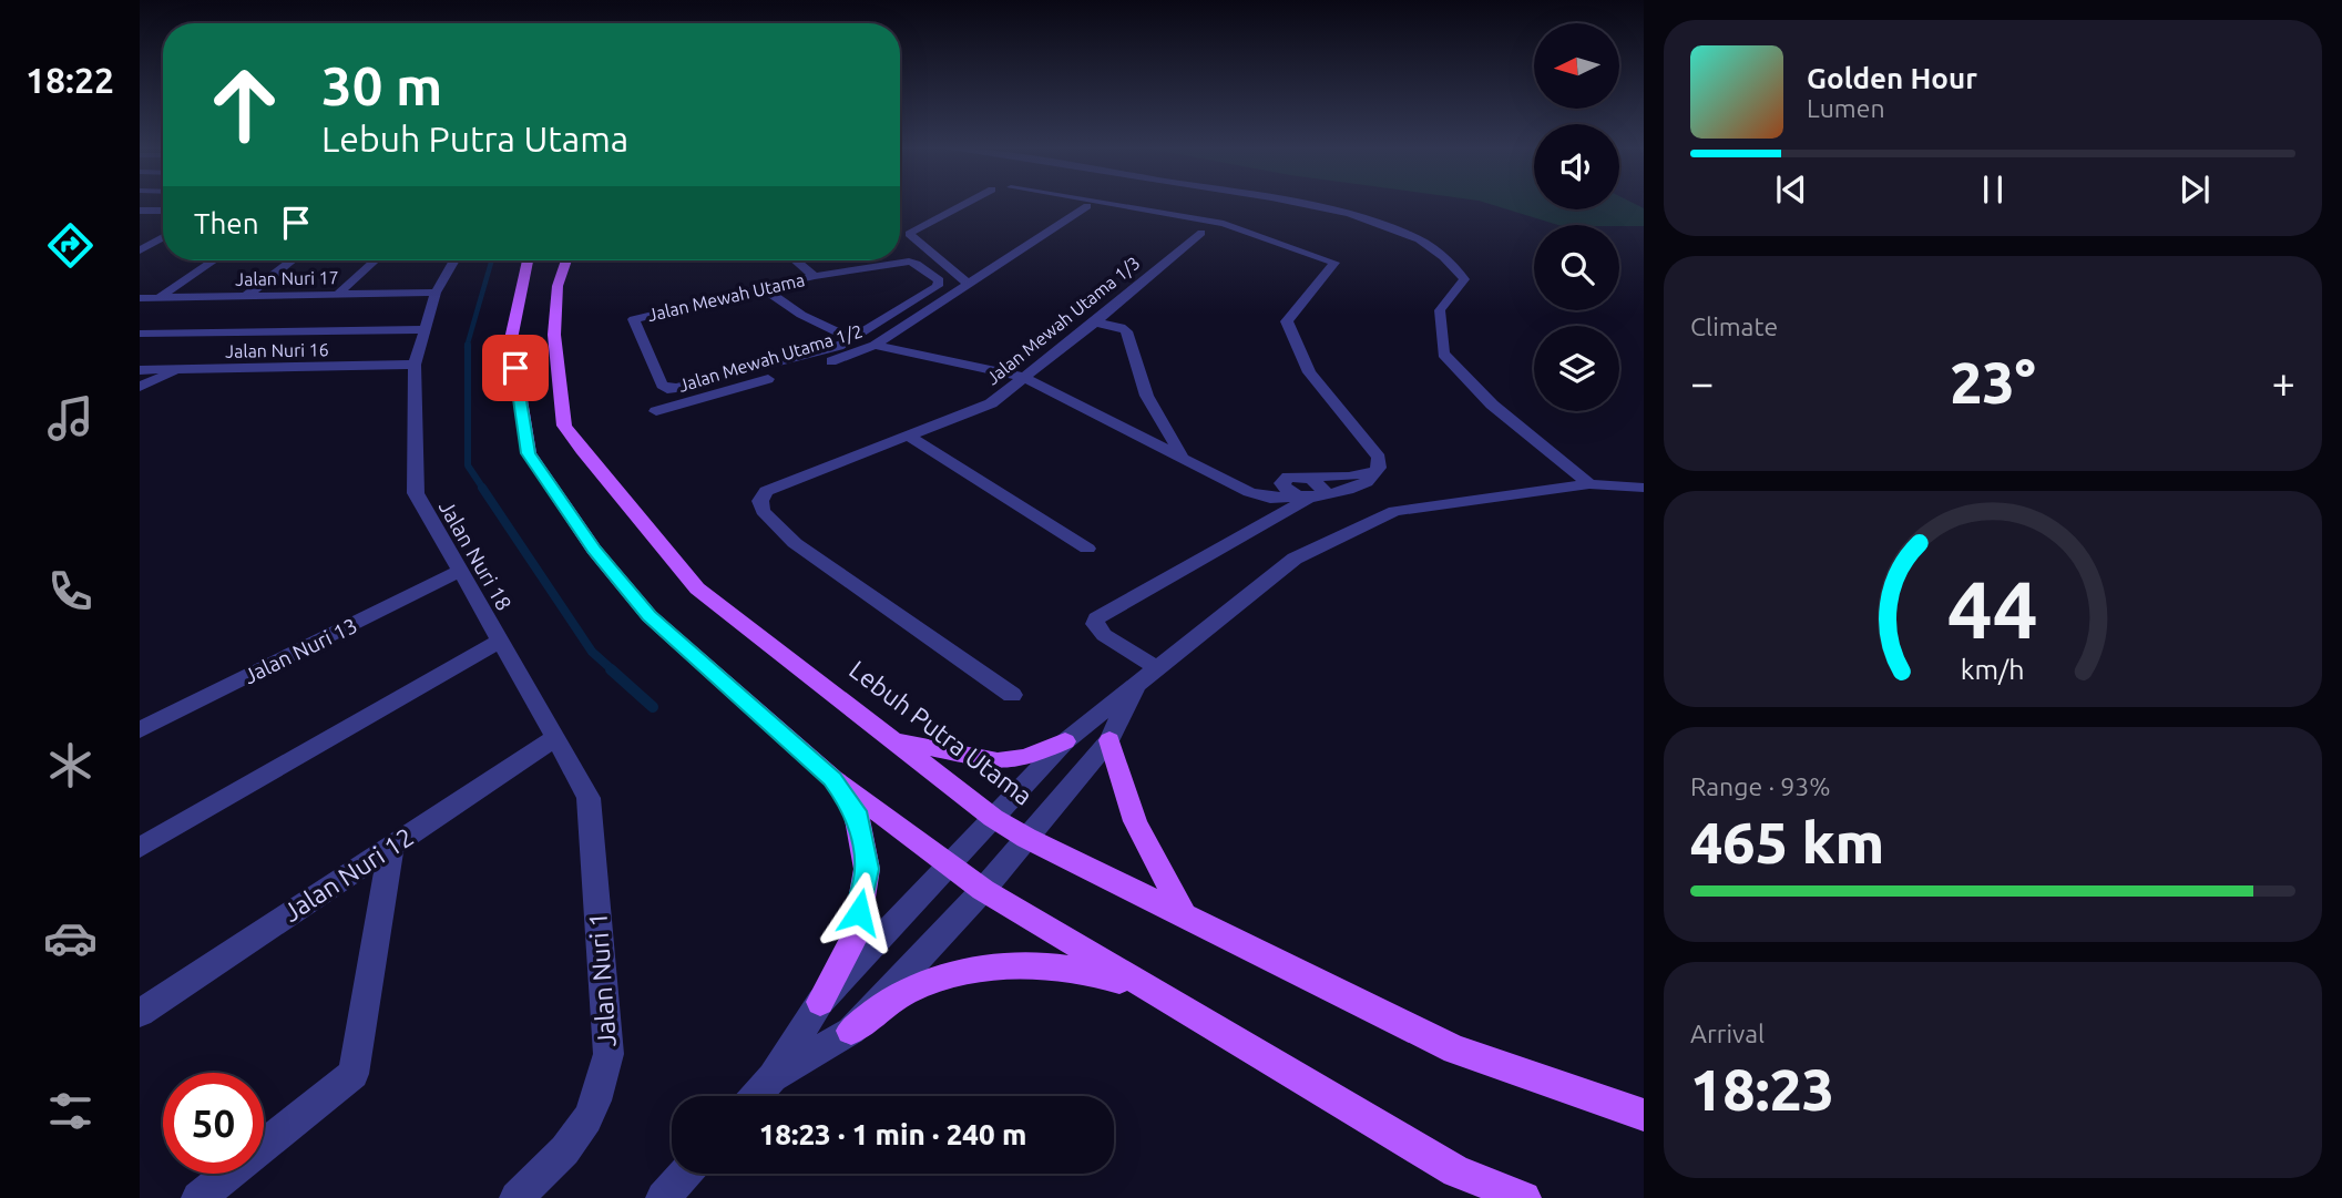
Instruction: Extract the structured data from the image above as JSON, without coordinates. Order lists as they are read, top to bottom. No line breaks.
{"streets":{"main road":["Lebuh Putra Utama"],"street":["Jalan Nuri 17","Jalan Mewah Utama","Jalan Mewah Utama 1/3","Jalan Nuri 16","Jalan Mewah Utama 1/2","Jalan Nuri 18","Jalan Nuri 13","Jalan Nuri 12","Jalan Nuri 1"]},"crossings":[["Jalan Nuri 17","Jalan Nuri 18"],["Jalan Nuri 16","Jalan Nuri 18"],["Jalan Nuri 18","Jalan Nuri 13"],["Jalan Nuri 18","Jalan Nuri 12"],["Jalan Nuri 18","Jalan Nuri 1"],["Jalan Nuri 12","Jalan Nuri 1"]],"north":"left","page":{"tabs":"18:22","turn":["30 m","Lebuh Putra Utama"],"song":["Golden Hour","Lumen"],"then":"Then","tile":["Climate",["Range · 93%","465 km"],["Arrival","18:23"]],"heat":["−","23°","+"],"limit":"50","trip":"18:23 · 1 min · 240 m","gauge":["44","km/h"]}}
